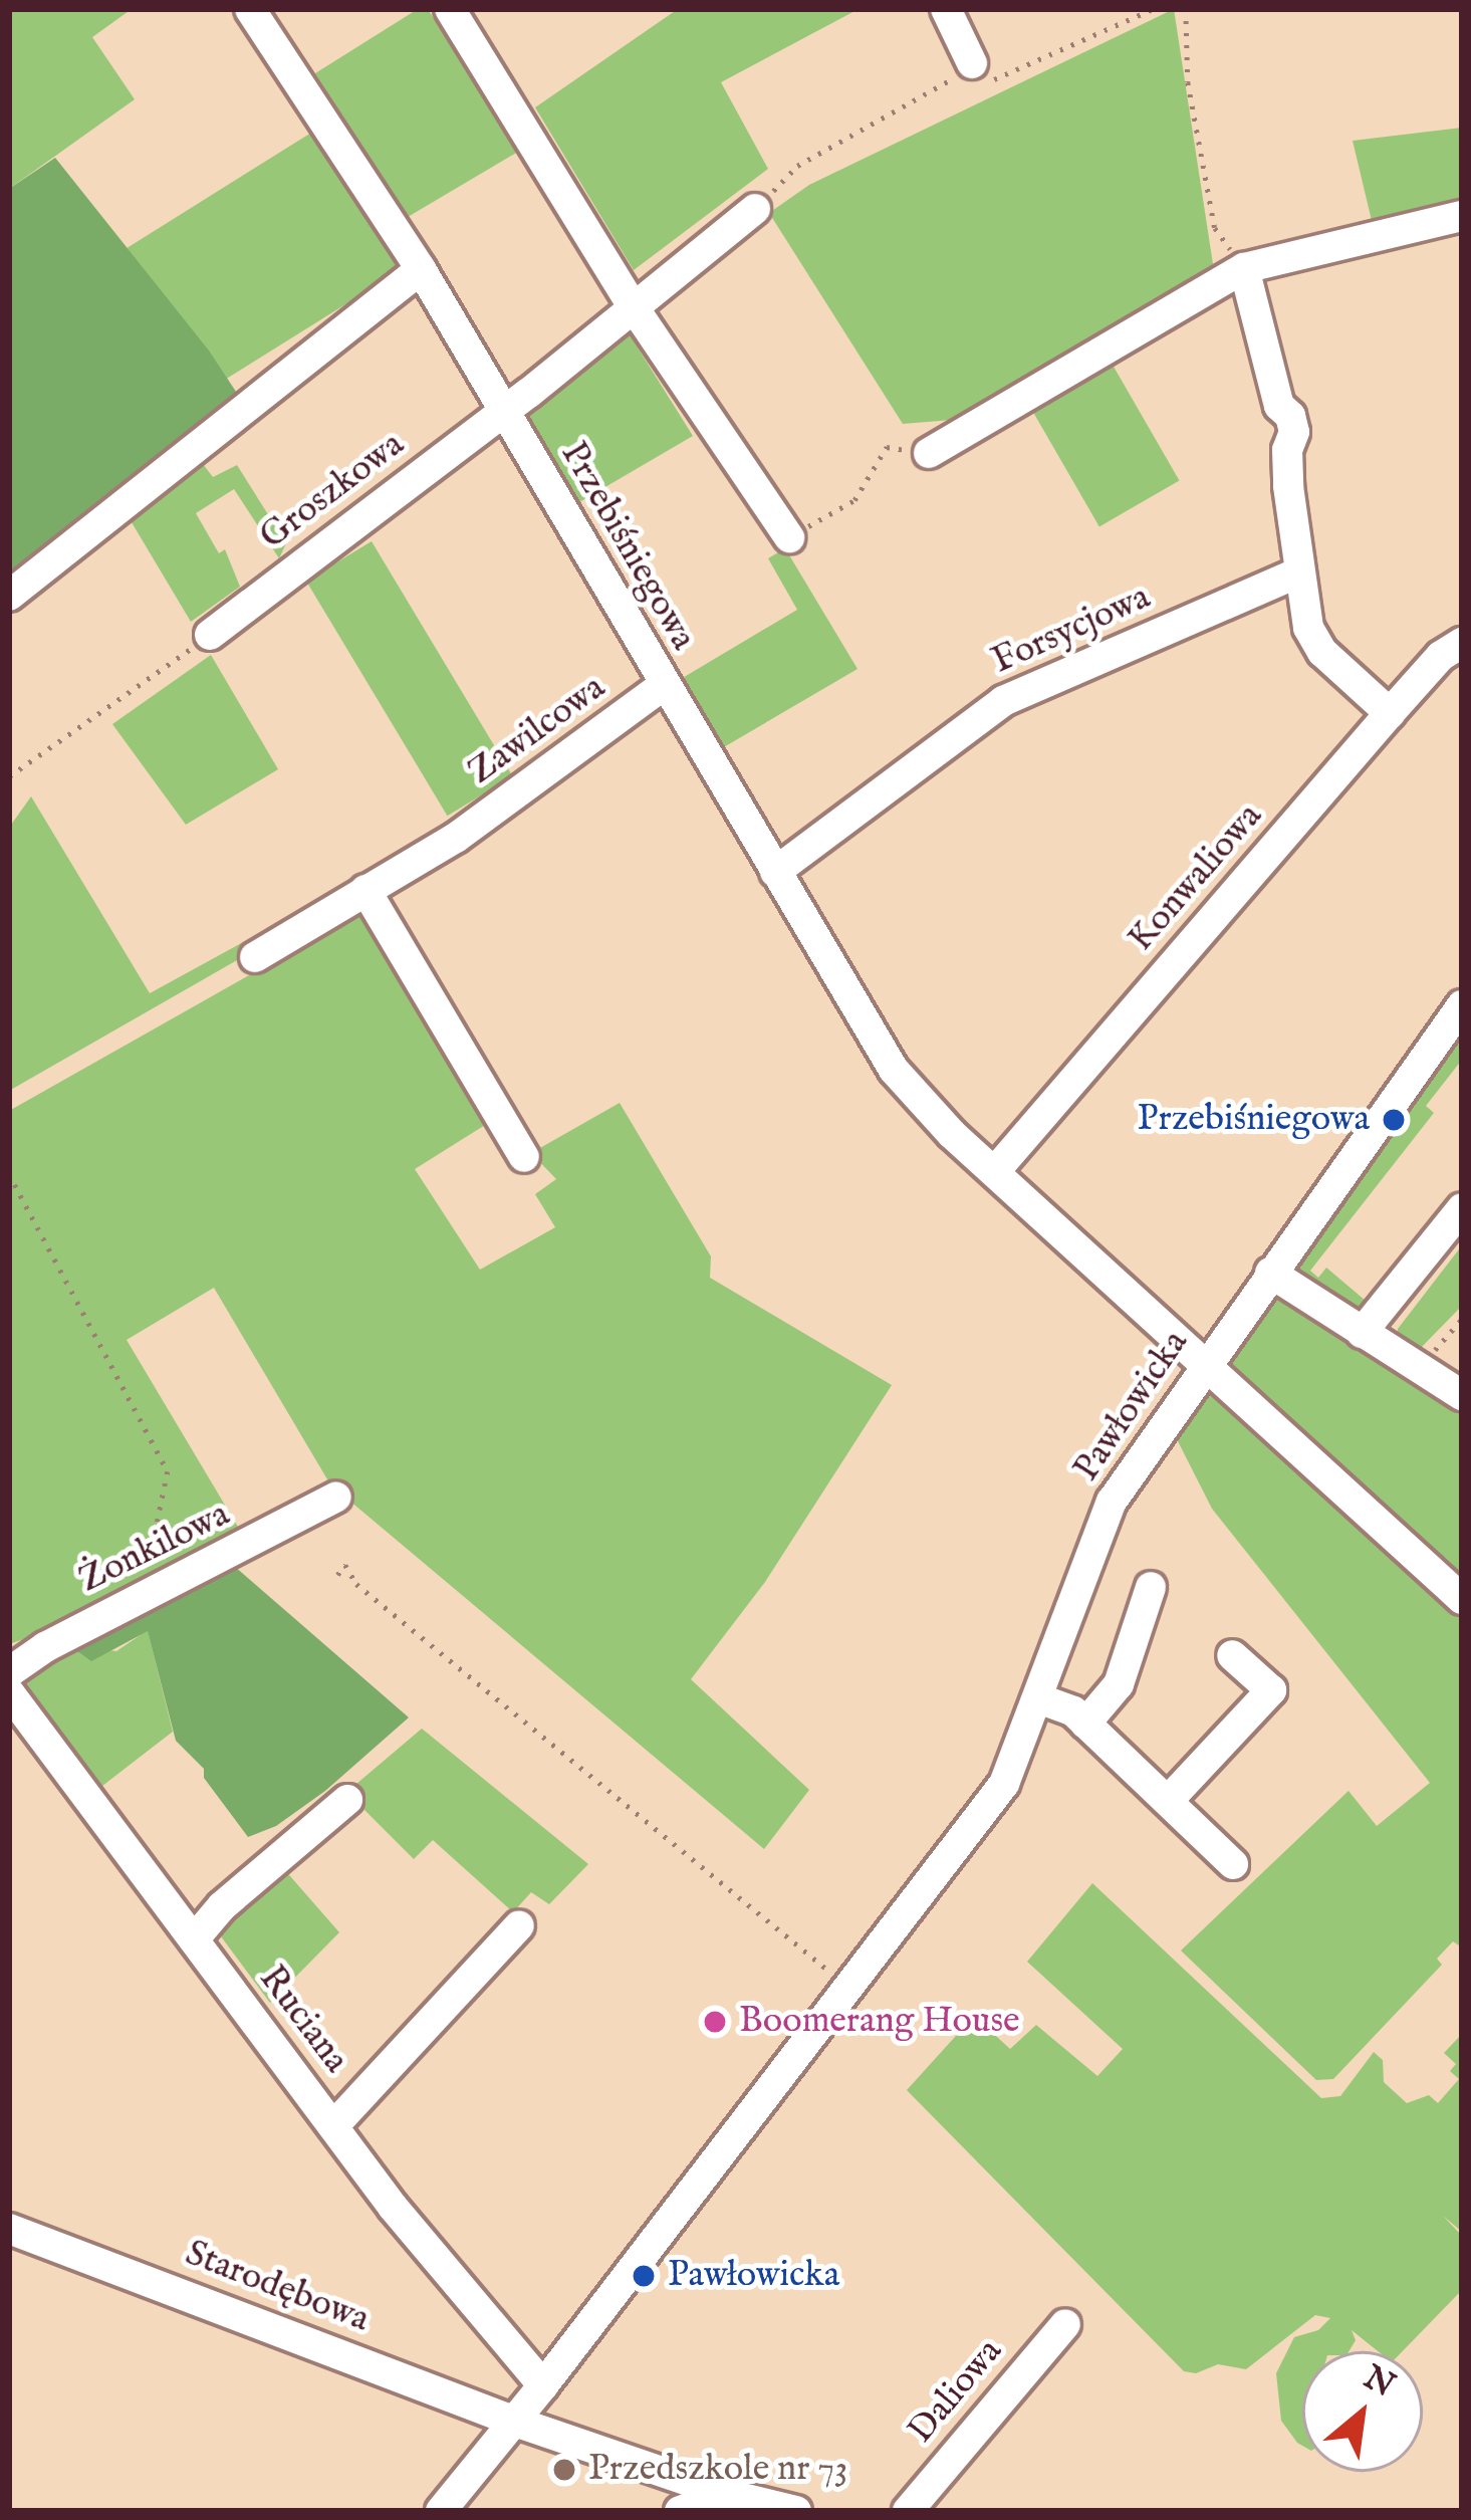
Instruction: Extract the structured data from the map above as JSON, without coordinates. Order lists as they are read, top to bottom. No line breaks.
{"streets":{"street":["Groszkowa","Przebiśniegowa","Forsycjowa","Zawilcowa","Konwaliowa","Pawłowicka","Żonkilowa","Ruciana","Starodębowa","Daliowa"]},"crossings":[["Groszkowa","Przebiśniegowa"],["Przebiśniegowa","Forsycjowa"],["Przebiśniegowa","Zawilcowa"],["Przebiśniegowa","Konwaliowa"],["Przebiśniegowa","Pawłowicka"],["Pawłowicka","Ruciana"],["Pawłowicka","Starodębowa"]],"places":["Przebiśniegowa","Boomerang House","Pawłowicka","Przedszkole nr 73"],"north":"top right"}
